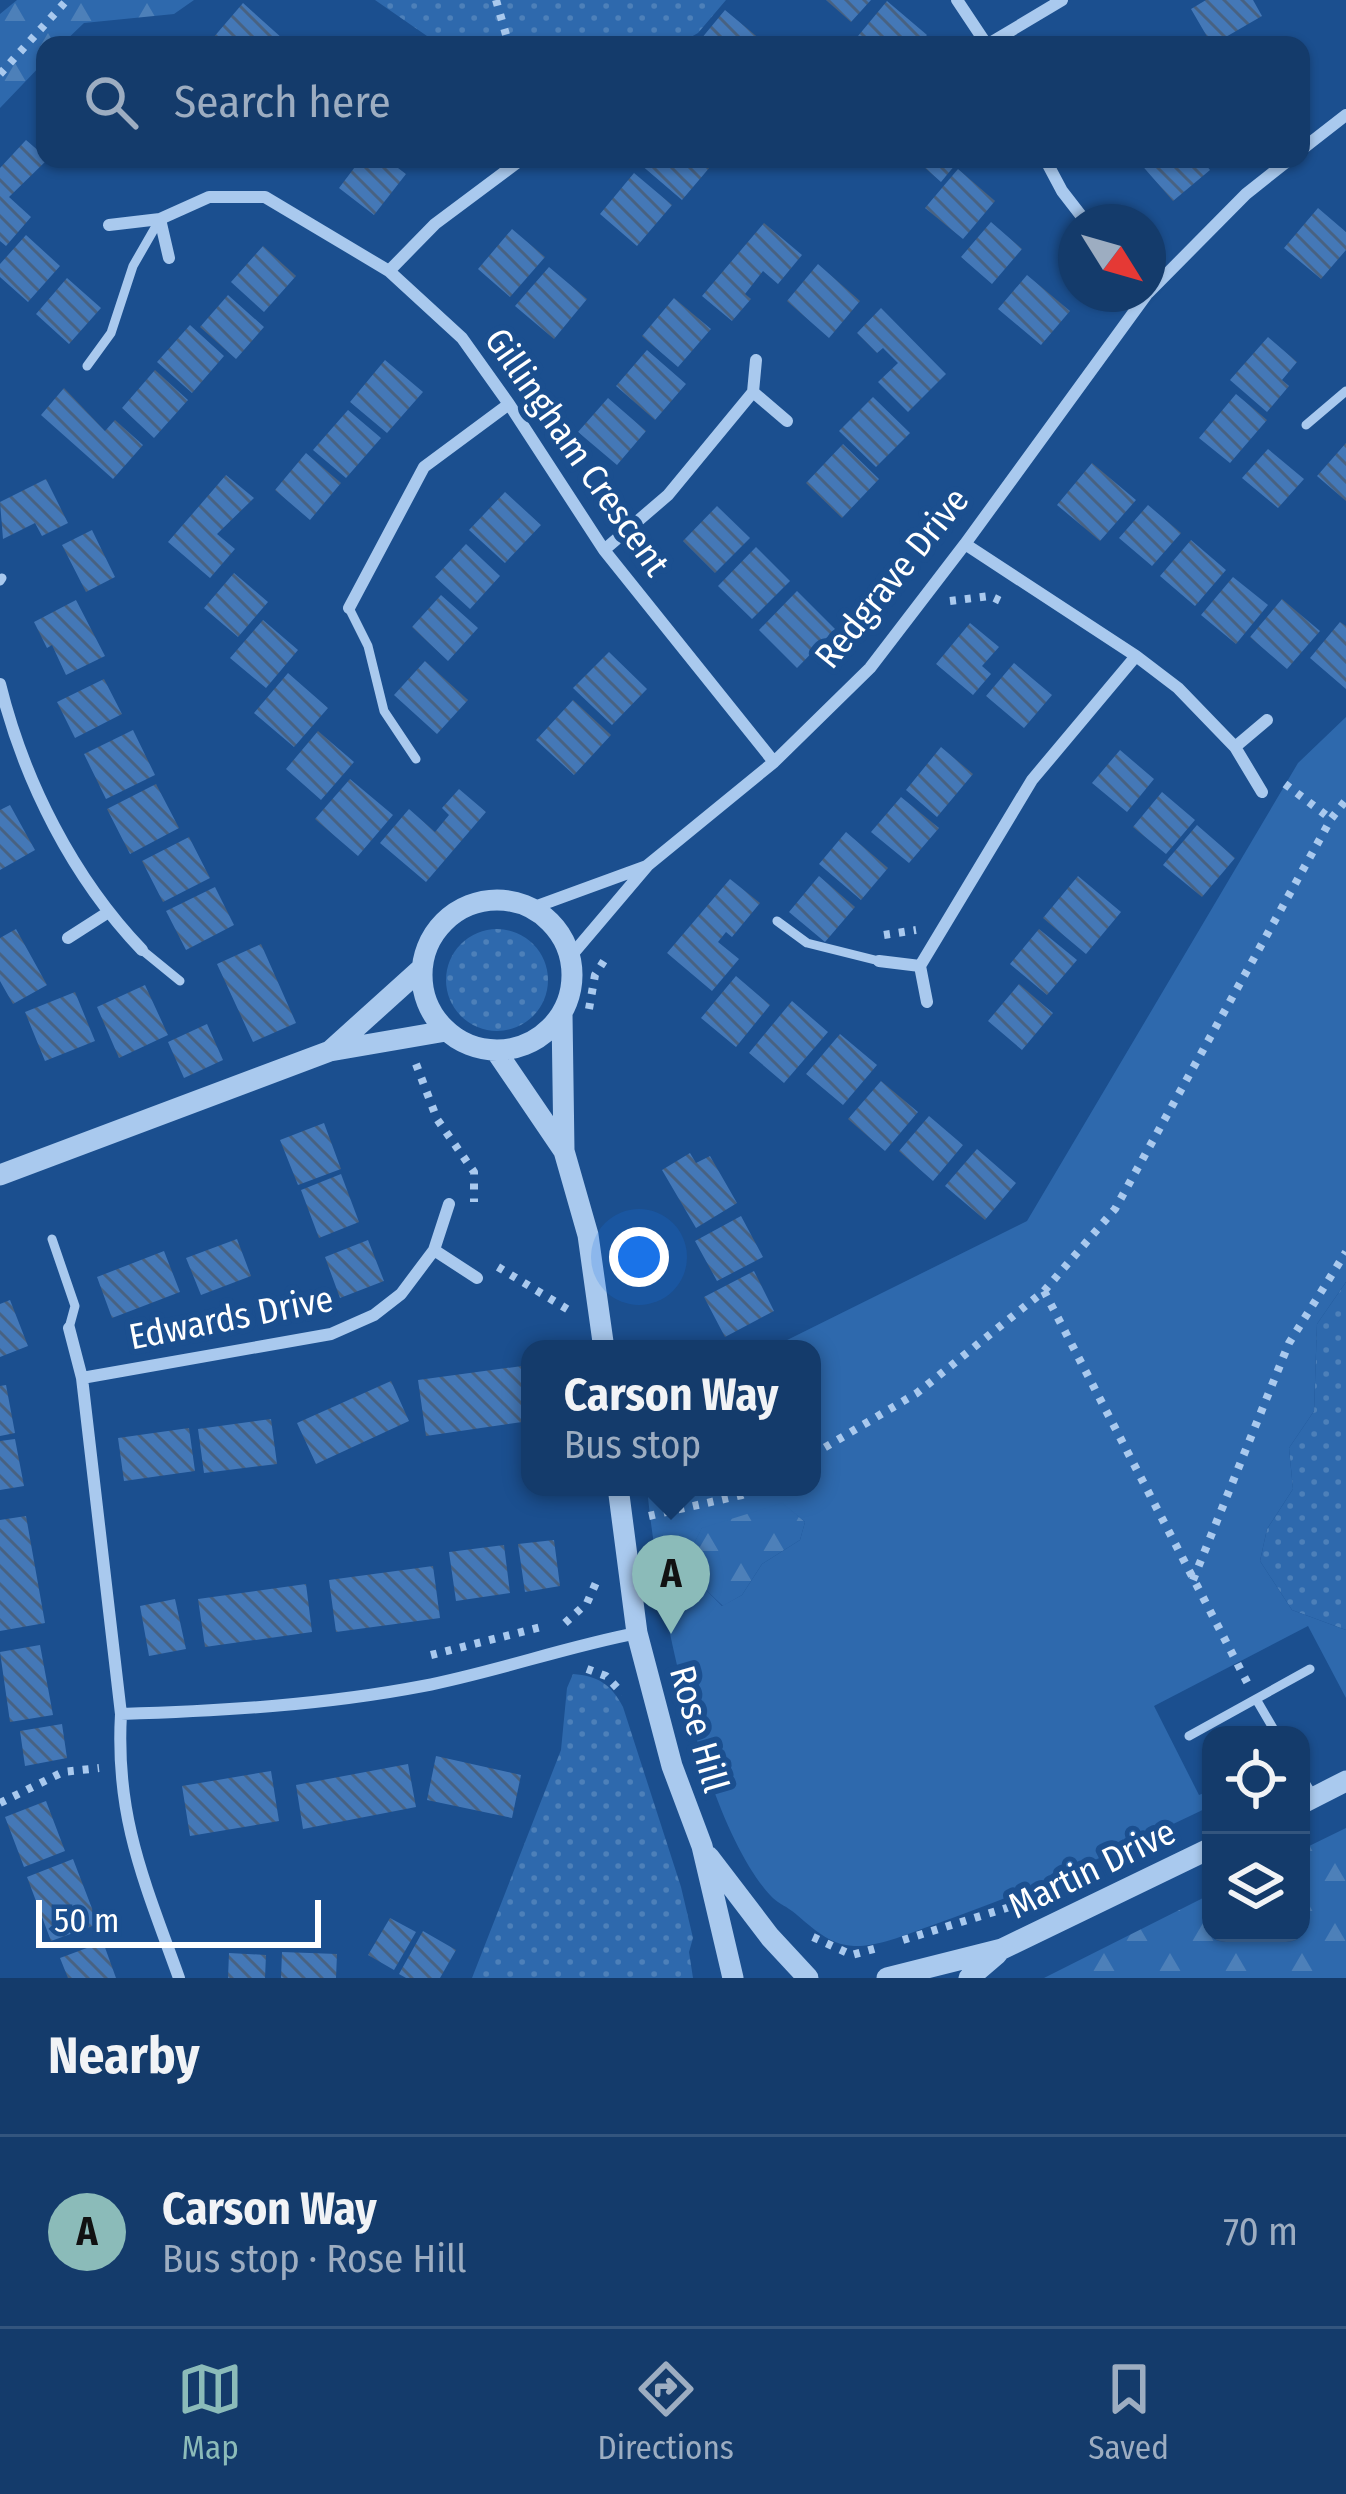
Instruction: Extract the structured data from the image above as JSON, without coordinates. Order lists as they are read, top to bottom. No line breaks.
{"streets":{"street":["Gillingham Crescent","Redgrave Drive","Edwards Drive","Rose Hill","Martin Drive"]},"crossings":[["Gillingham Crescent","Redgrave Drive"]],"scale_bar":"50 m","north":"bottom right","page":{"search":"Search here","popup":["Carson Way","Bus stop"],"pins":"A","scale":"50 m","heading":"Nearby","list":[{"mark":"A","name":"Carson Way","note":"Bus stop · Rose Hill","value":"70 m"}],"nav":["Map","Directions","Saved"]}}
